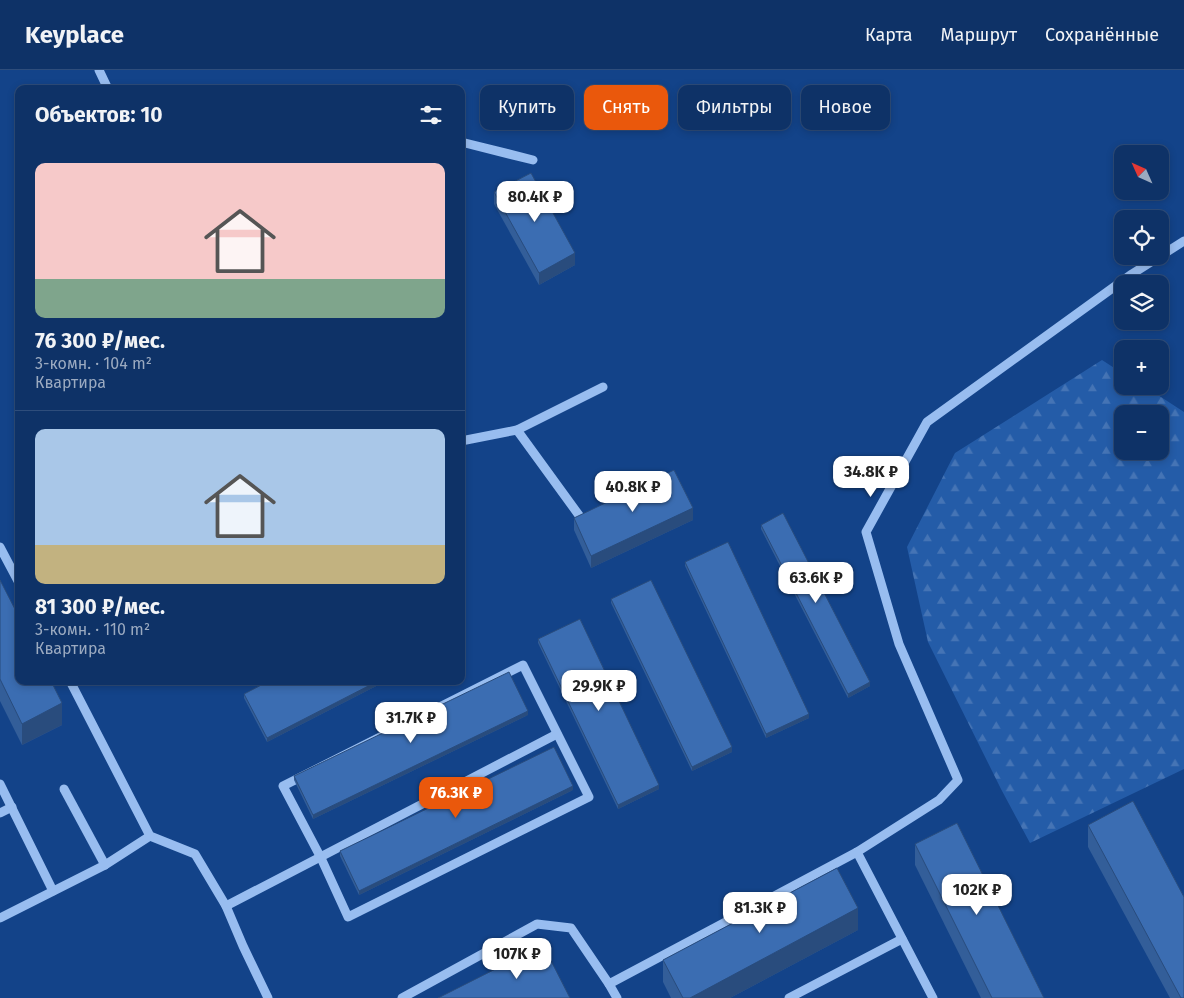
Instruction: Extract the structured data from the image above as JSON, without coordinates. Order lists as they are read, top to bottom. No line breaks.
{"north":"top left","page":{"header":"Keyplace","nav":["Карта","Маршрут","Сохранённые"],"chip":["Купить","Снять","Фильтры","Новое"],"heading":"Объектов: 10","map_buttons":["+","−"],"list":[{"name":"76 300 ₽/мес.","note":"3-комн. · 104 m² · Квартира"},{"name":"81 300 ₽/мес.","note":"3-комн. · 110 m² · Квартира"}],"price":["80.4K ₽","34.8K ₽","40.8K ₽","63.6K ₽","29.9K ₽","31.7K ₽","76.3K ₽","102K ₽","81.3K ₽","107K ₽"]}}
